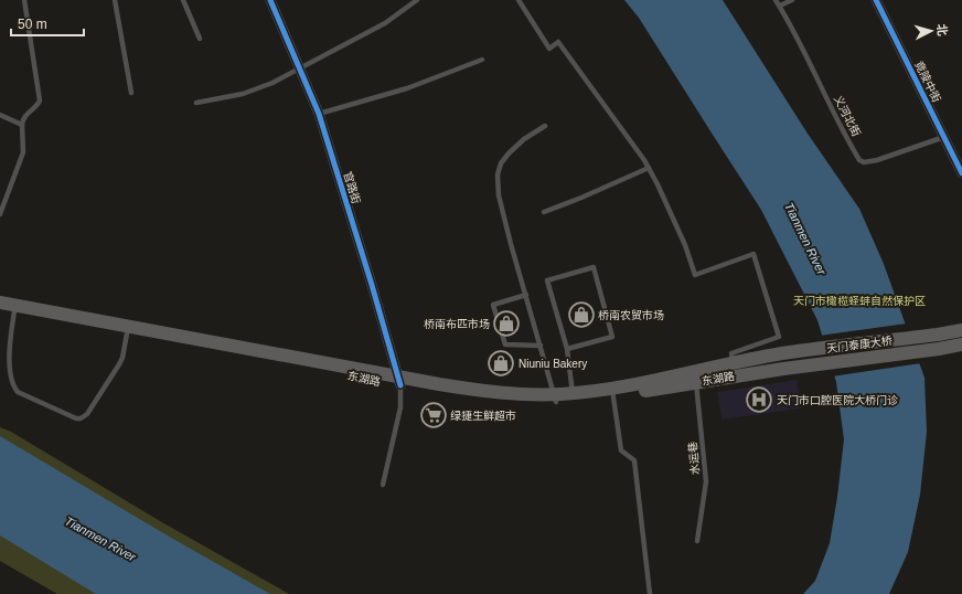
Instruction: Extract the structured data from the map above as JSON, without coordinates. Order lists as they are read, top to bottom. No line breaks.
{"streets":{"main road":["天门泰康大桥","东湖路"],"street":["竟陵中街","官路街"],"lane":["义河北街","水运巷"]},"crossings":[["竟陵中街","义河北街"],["官路街","东湖路"],["天门泰康大桥","东湖路"],["东湖路","水运巷"]],"water":["Tianmen River"],"parks":["天门市橄榄蛏蚌自然保护区"],"places":{"shop":["桥南农贸市场","桥南布匹市场","Niuniu Bakery"],"hospital":["天门市口腔医院大桥门诊"],"supermarket":["绿捷生鲜超市"]},"scale_bar":"50 m","north":"right"}
